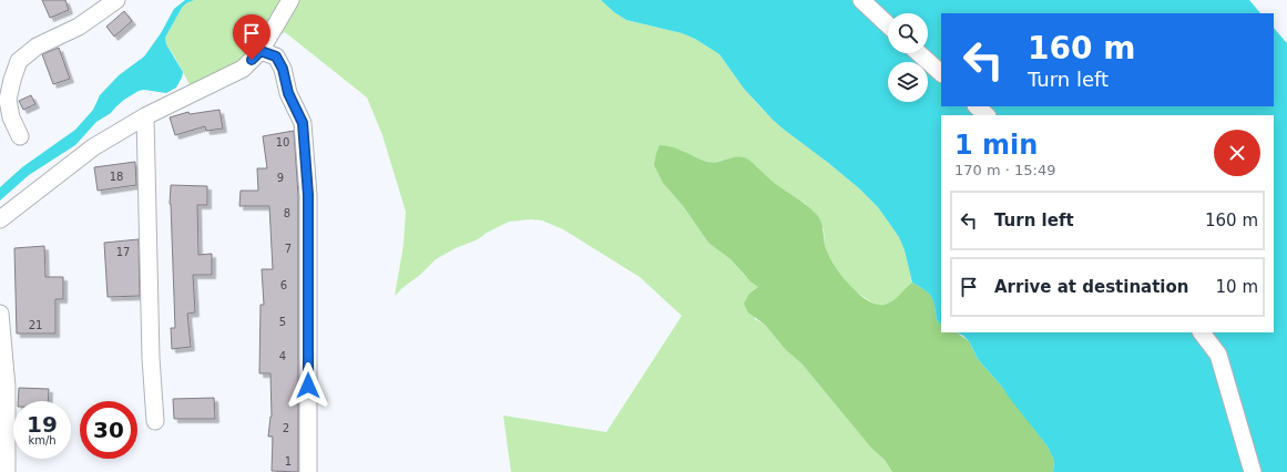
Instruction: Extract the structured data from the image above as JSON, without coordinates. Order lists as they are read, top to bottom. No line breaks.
{"house_numbers":["10","18","9","8","7","17","6","5","21","4","2","1"],"page":{"turn":["160 m","Turn left"],"heading":["1 min","170 m · 15:49"],"list":[{"name":"Turn left","value":"160 m"},{"name":"Arrive at destination","value":"10 m"}],"speed":"19 km/h","limit":"30"}}
